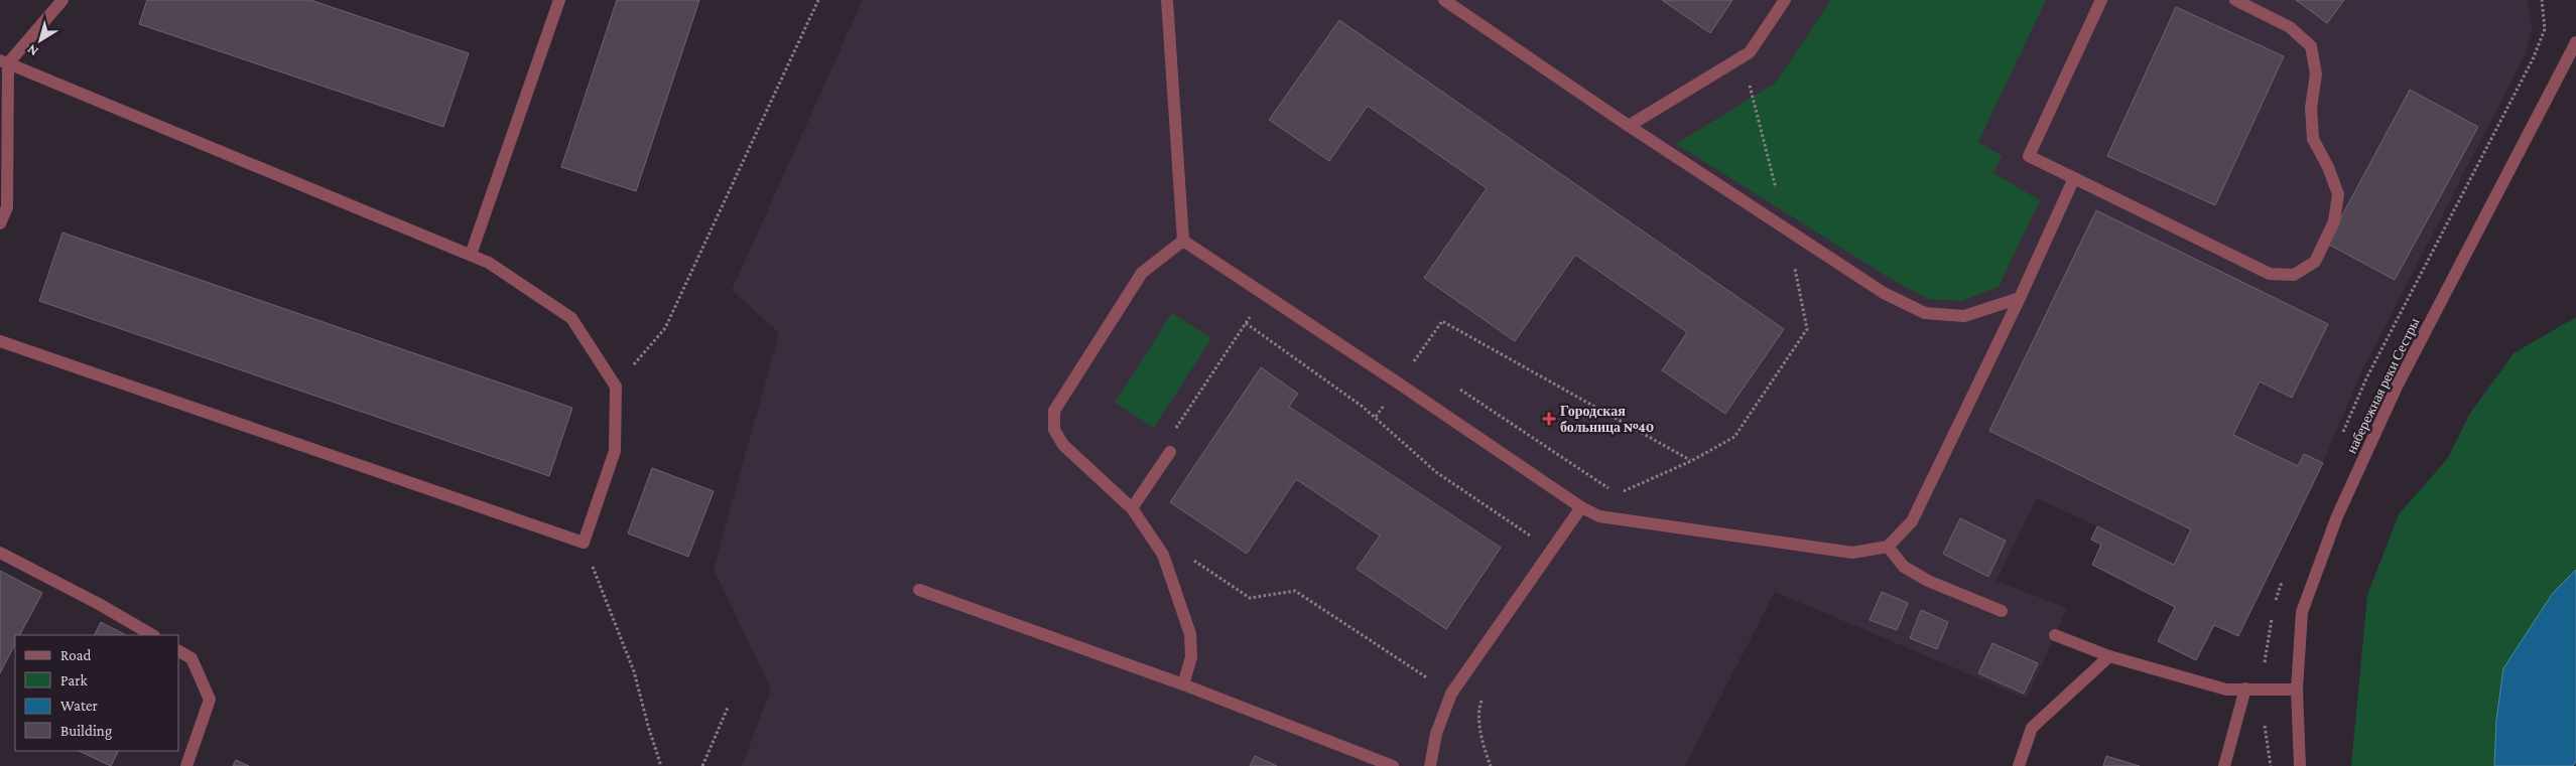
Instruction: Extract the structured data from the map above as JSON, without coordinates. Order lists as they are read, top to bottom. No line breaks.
{"streets":{"street":["набережная реки Сестры"]},"places":{"health":["Городская больница №40"]},"legend":["Road","Park","Water","Building"],"north":"bottom left"}
